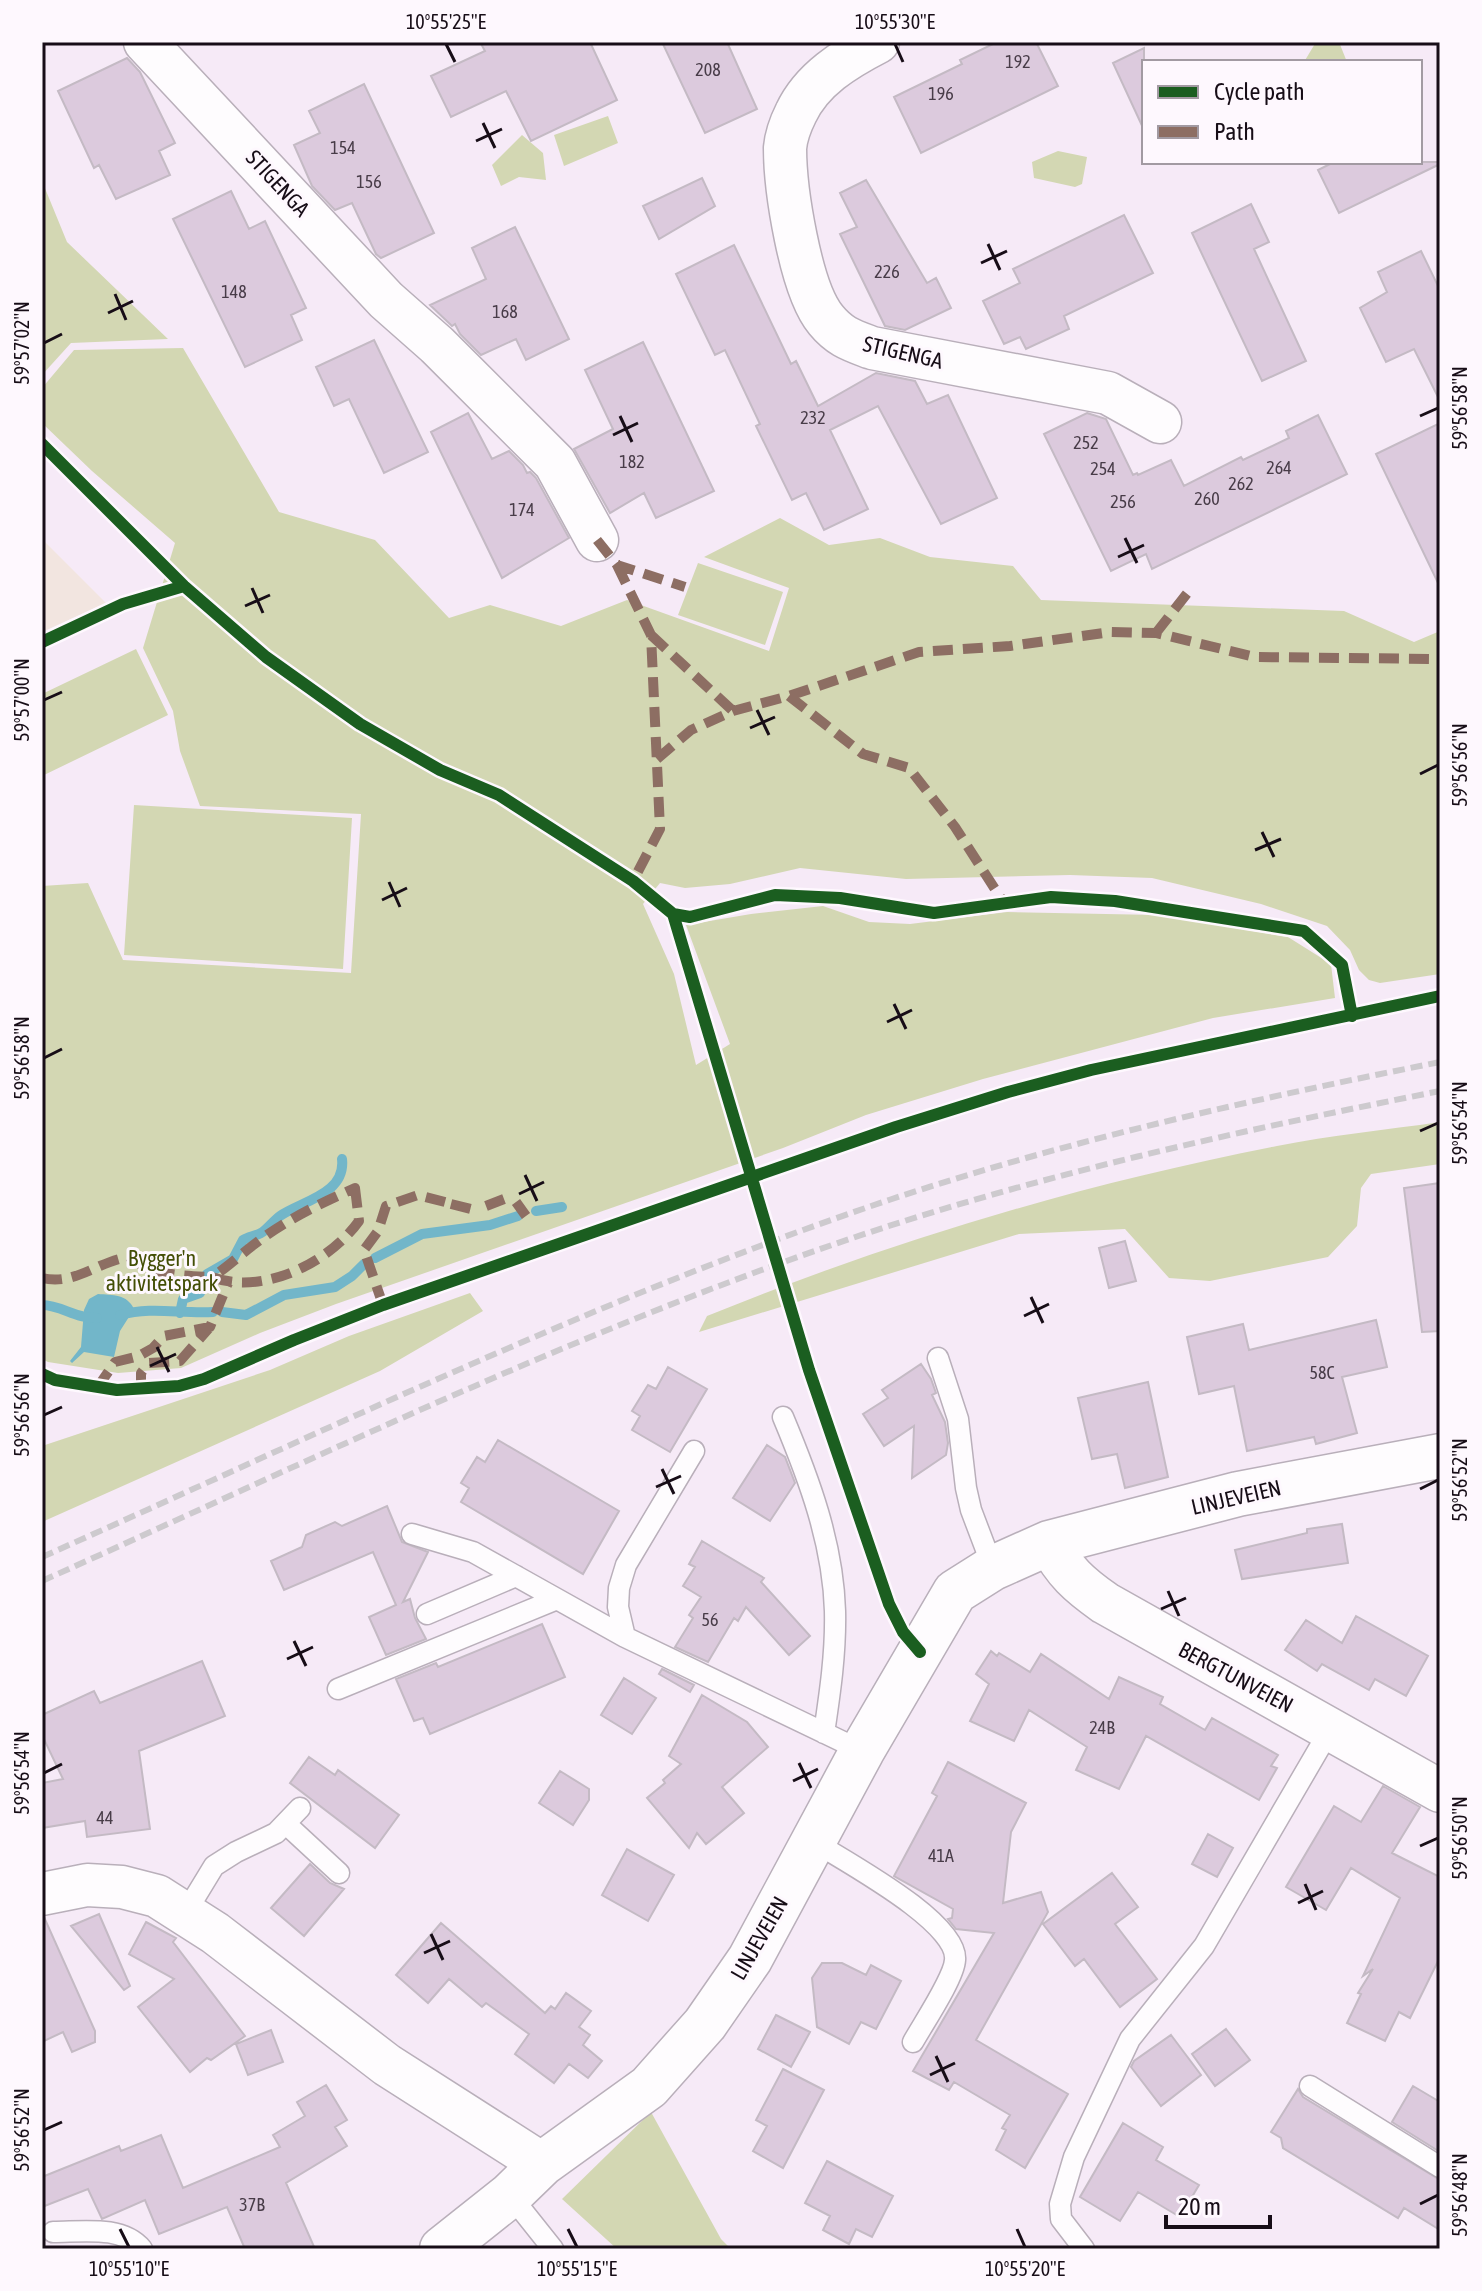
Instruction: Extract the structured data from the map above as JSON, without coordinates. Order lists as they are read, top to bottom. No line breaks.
{"streets":{"street":["STIGENGA","LINJEVEIEN","BERGTUNVEIEN"]},"crossings":[["LINJEVEIEN","BERGTUNVEIEN"]],"parks":["Bygger'n aktivitetspark"],"house_numbers":["192","208","196","154","156","226","148","168","232","252","182","264","254","262","260","256","174","58C","56","24B","44","41A","37B"],"legend":["Cycle path","Path"],"scale_bar":"20 m","coordinates":["10°55'25\"E","10°55'30\"E","59°57'02\"N","59°56'58\"N","59°57'00\"N","59°56'56\"N","59°56'54\"N","59°56'52\"N","59°56'50\"N","59°56'48\"N","10°55'10\"E","10°55'15\"E","10°55'20\"E"]}
